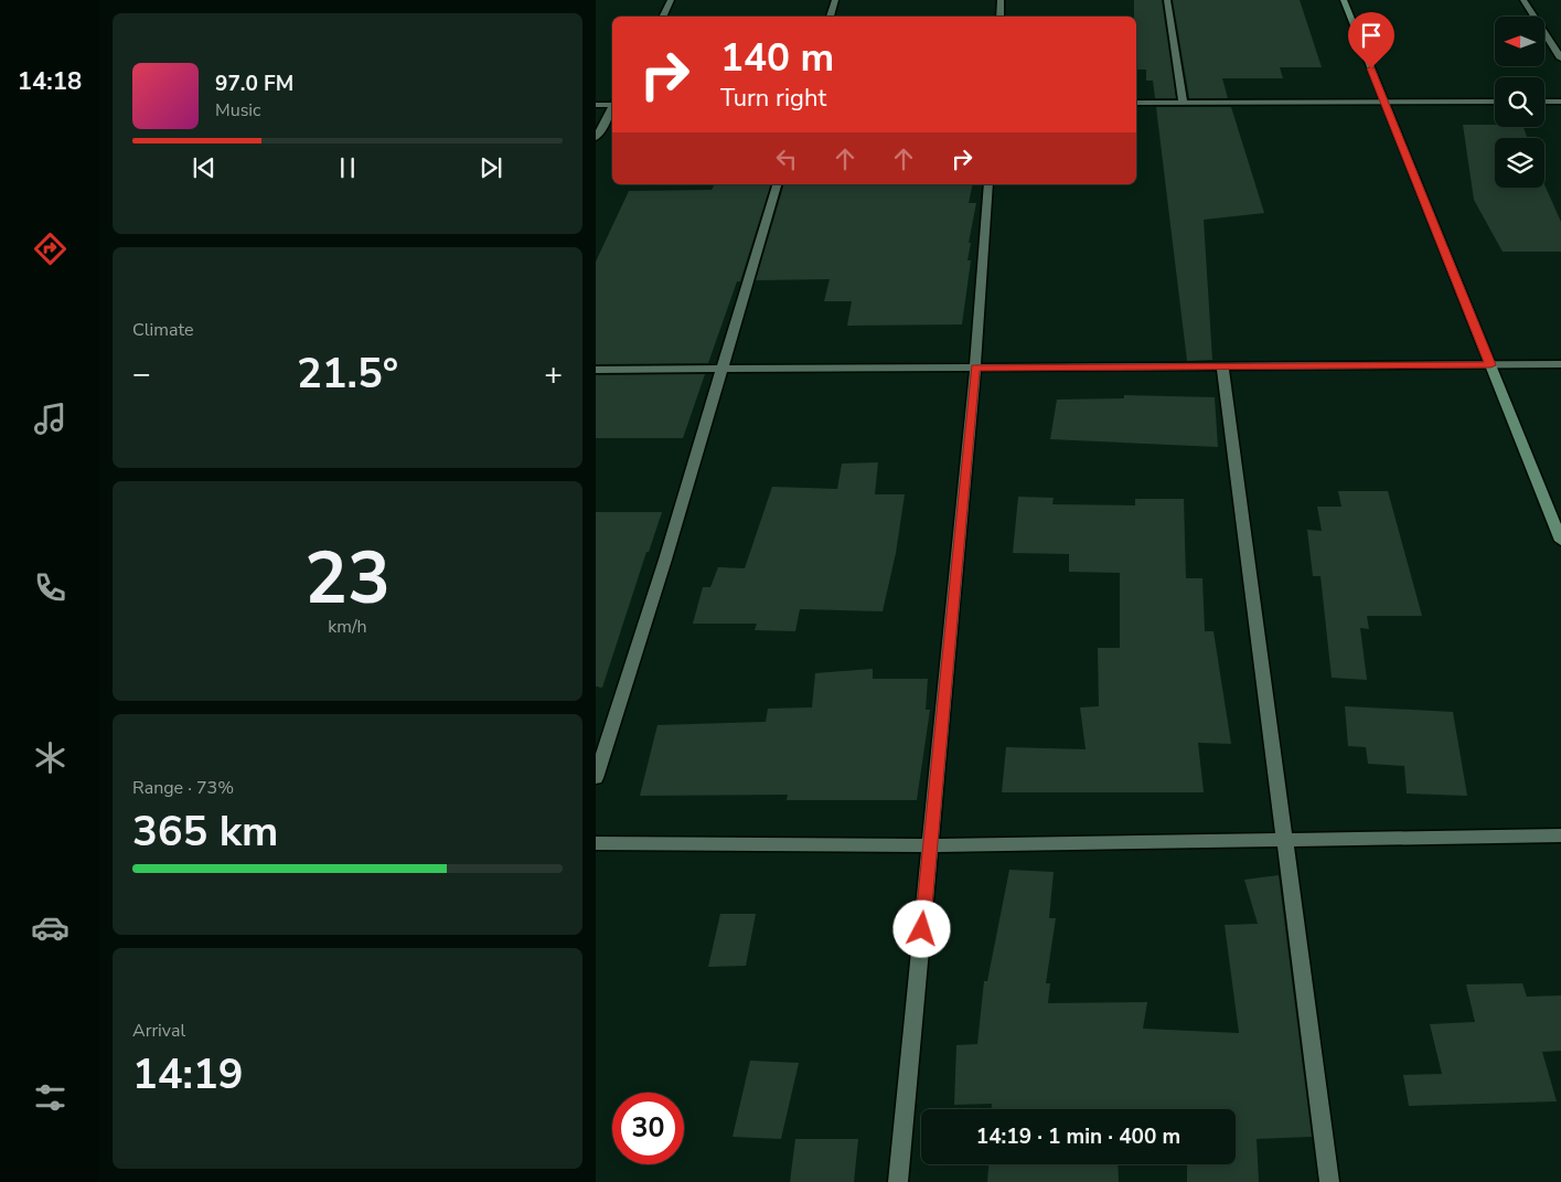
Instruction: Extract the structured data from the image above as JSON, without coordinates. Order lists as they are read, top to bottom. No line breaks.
{"north":"left","page":{"tabs":"14:18","turn":["140 m","Turn right"],"song":["97.0 FM","Music"],"tile":["Climate",["23","km/h"],["Range · 73%","365 km"],["Arrival","14:19"]],"heat":["−","21.5°","+"],"limit":"30","trip":"14:19 · 1 min · 400 m"}}
